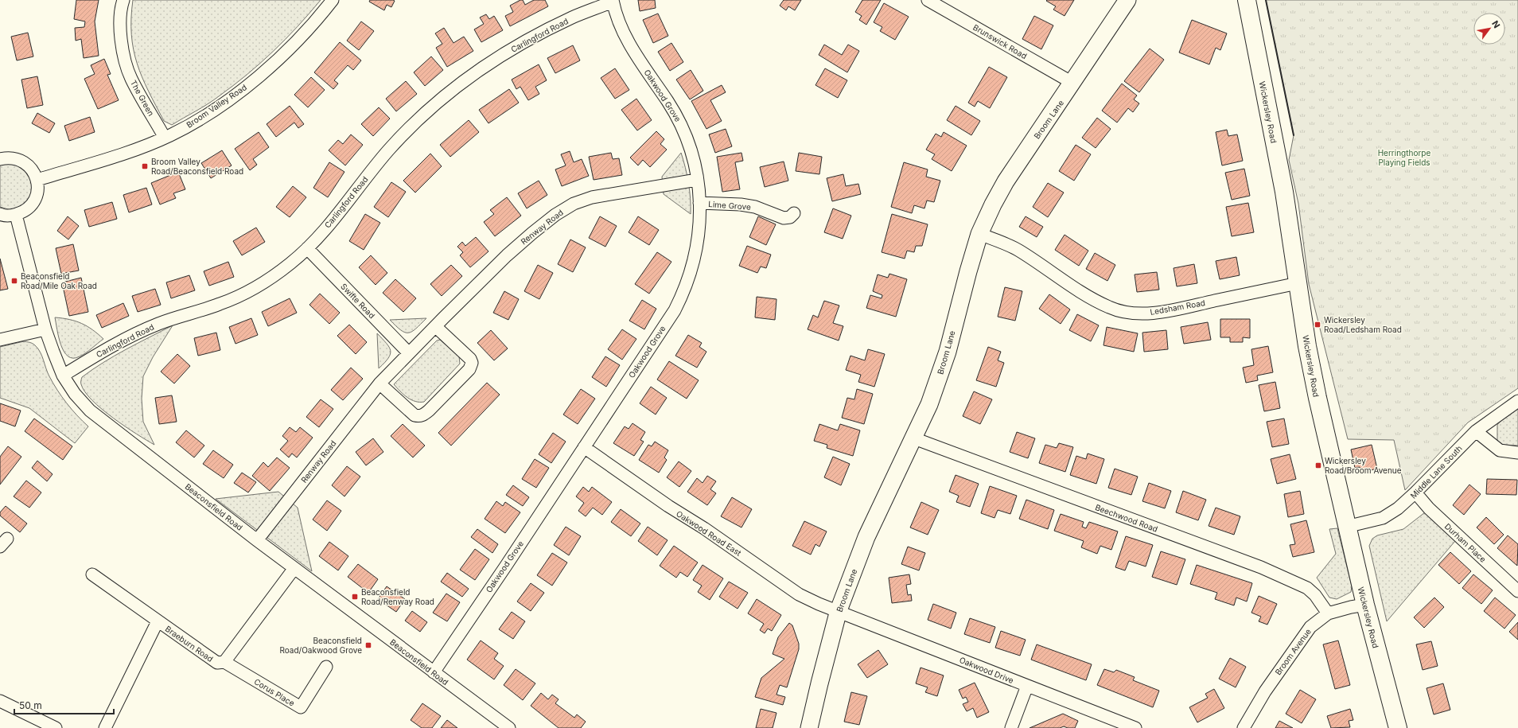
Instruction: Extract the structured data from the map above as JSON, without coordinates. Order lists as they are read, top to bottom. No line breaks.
{"streets":{"main road":["Wickersley Road","Broom Lane"],"street":["Carlingford Road","Brunswick Road","Oakwood Grove","The Green","Broom Valley Road","Lime Grove","Renway Road","Swifte Road","Ledsham Road","Middle Lane South","Beaconsfield Road","Beechwood Road","Oakwood Road East","Durham Place","Braeburn Road","Broom Avenue","Oakwood Drive","Corus Place"]},"crossings":[["Carlingford Road","Oakwood Grove"],["Carlingford Road","Swifte Road"],["Carlingford Road","Beaconsfield Road"],["Brunswick Road","Broom Lane"],["Oakwood Grove","Lime Grove"],["Oakwood Grove","Renway Road"],["Oakwood Grove","Beaconsfield Road"],["Oakwood Grove","Oakwood Road East"],["The Green","Broom Valley Road"],["Wickersley Road","Ledsham Road"],["Wickersley Road","Middle Lane South"],["Wickersley Road","Broom Avenue"],["Broom Lane","Ledsham Road"],["Broom Lane","Beechwood Road"],["Broom Lane","Oakwood Road East"],["Broom Lane","Oakwood Drive"],["Renway Road","Swifte Road"],["Renway Road","Beaconsfield Road"],["Middle Lane South","Durham Place"],["Beaconsfield Road","Braeburn Road"],["Beechwood Road","Broom Avenue"],["Oakwood Road East","Oakwood Drive"],["Braeburn Road","Corus Place"]],"parks":["Herringthorpe Playing Fields"],"places":{"transit":["Broom Valley Road/Beaconsfield Road","Beaconsfield Road/Mile Oak Road","Wickersley Road/Ledsham Road","Wickersley Road/Broom Avenue","Beaconsfield Road/Renway Road","Beaconsfield Road/Oakwood Grove"]},"scale_bar":"50 m","north":"top right"}
